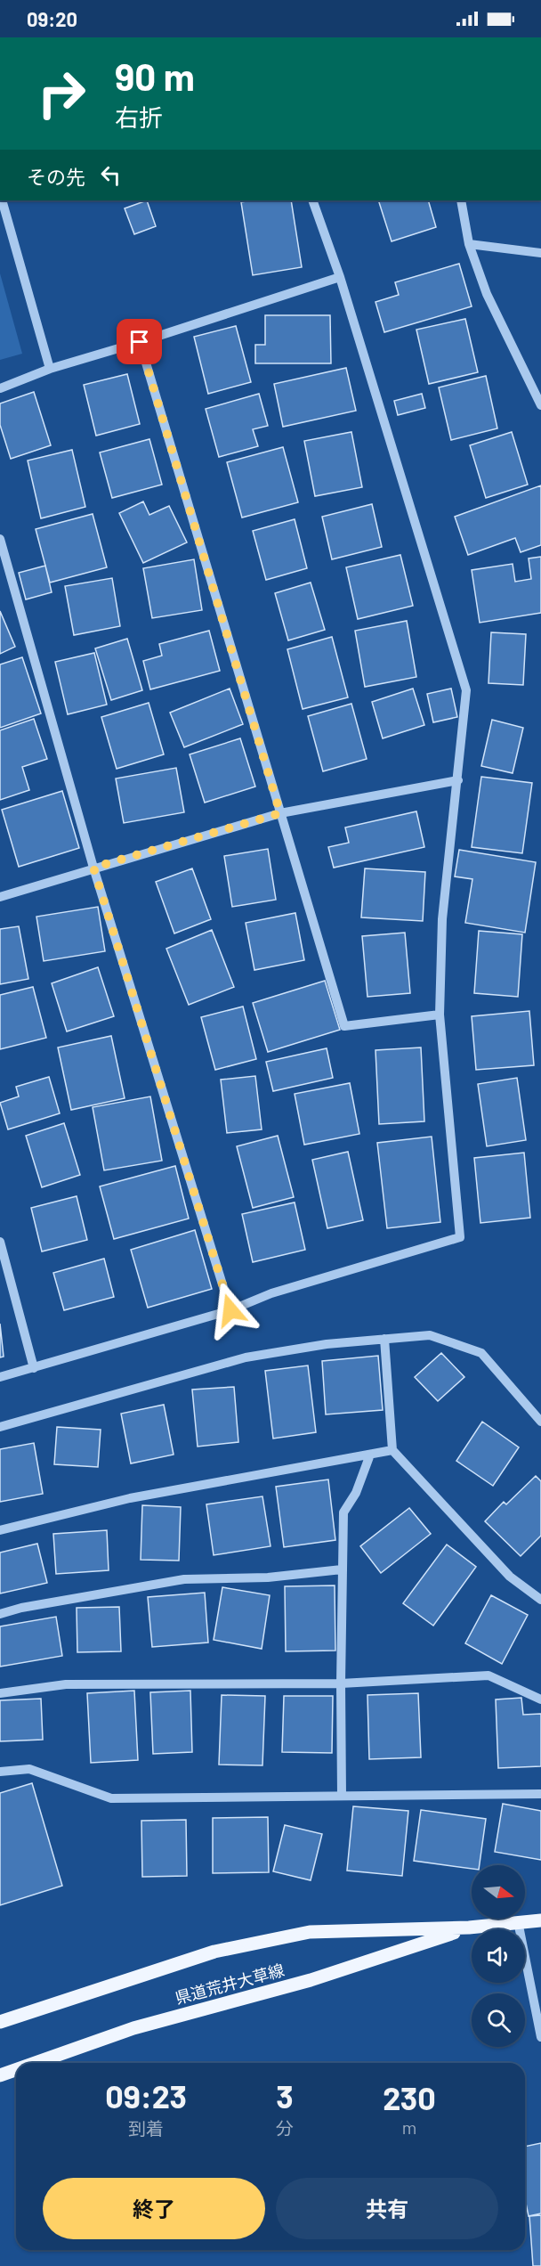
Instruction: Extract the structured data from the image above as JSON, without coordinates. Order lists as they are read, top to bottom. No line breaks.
{"streets":{"main road":["県道荒井大草線"]},"north":"right","page":{"status":"09:20","turn":["90 m","右折"],"then":"その先","eta":["09:23","到着","3","分","230","m"],"buttons":["終了","共有"]}}
